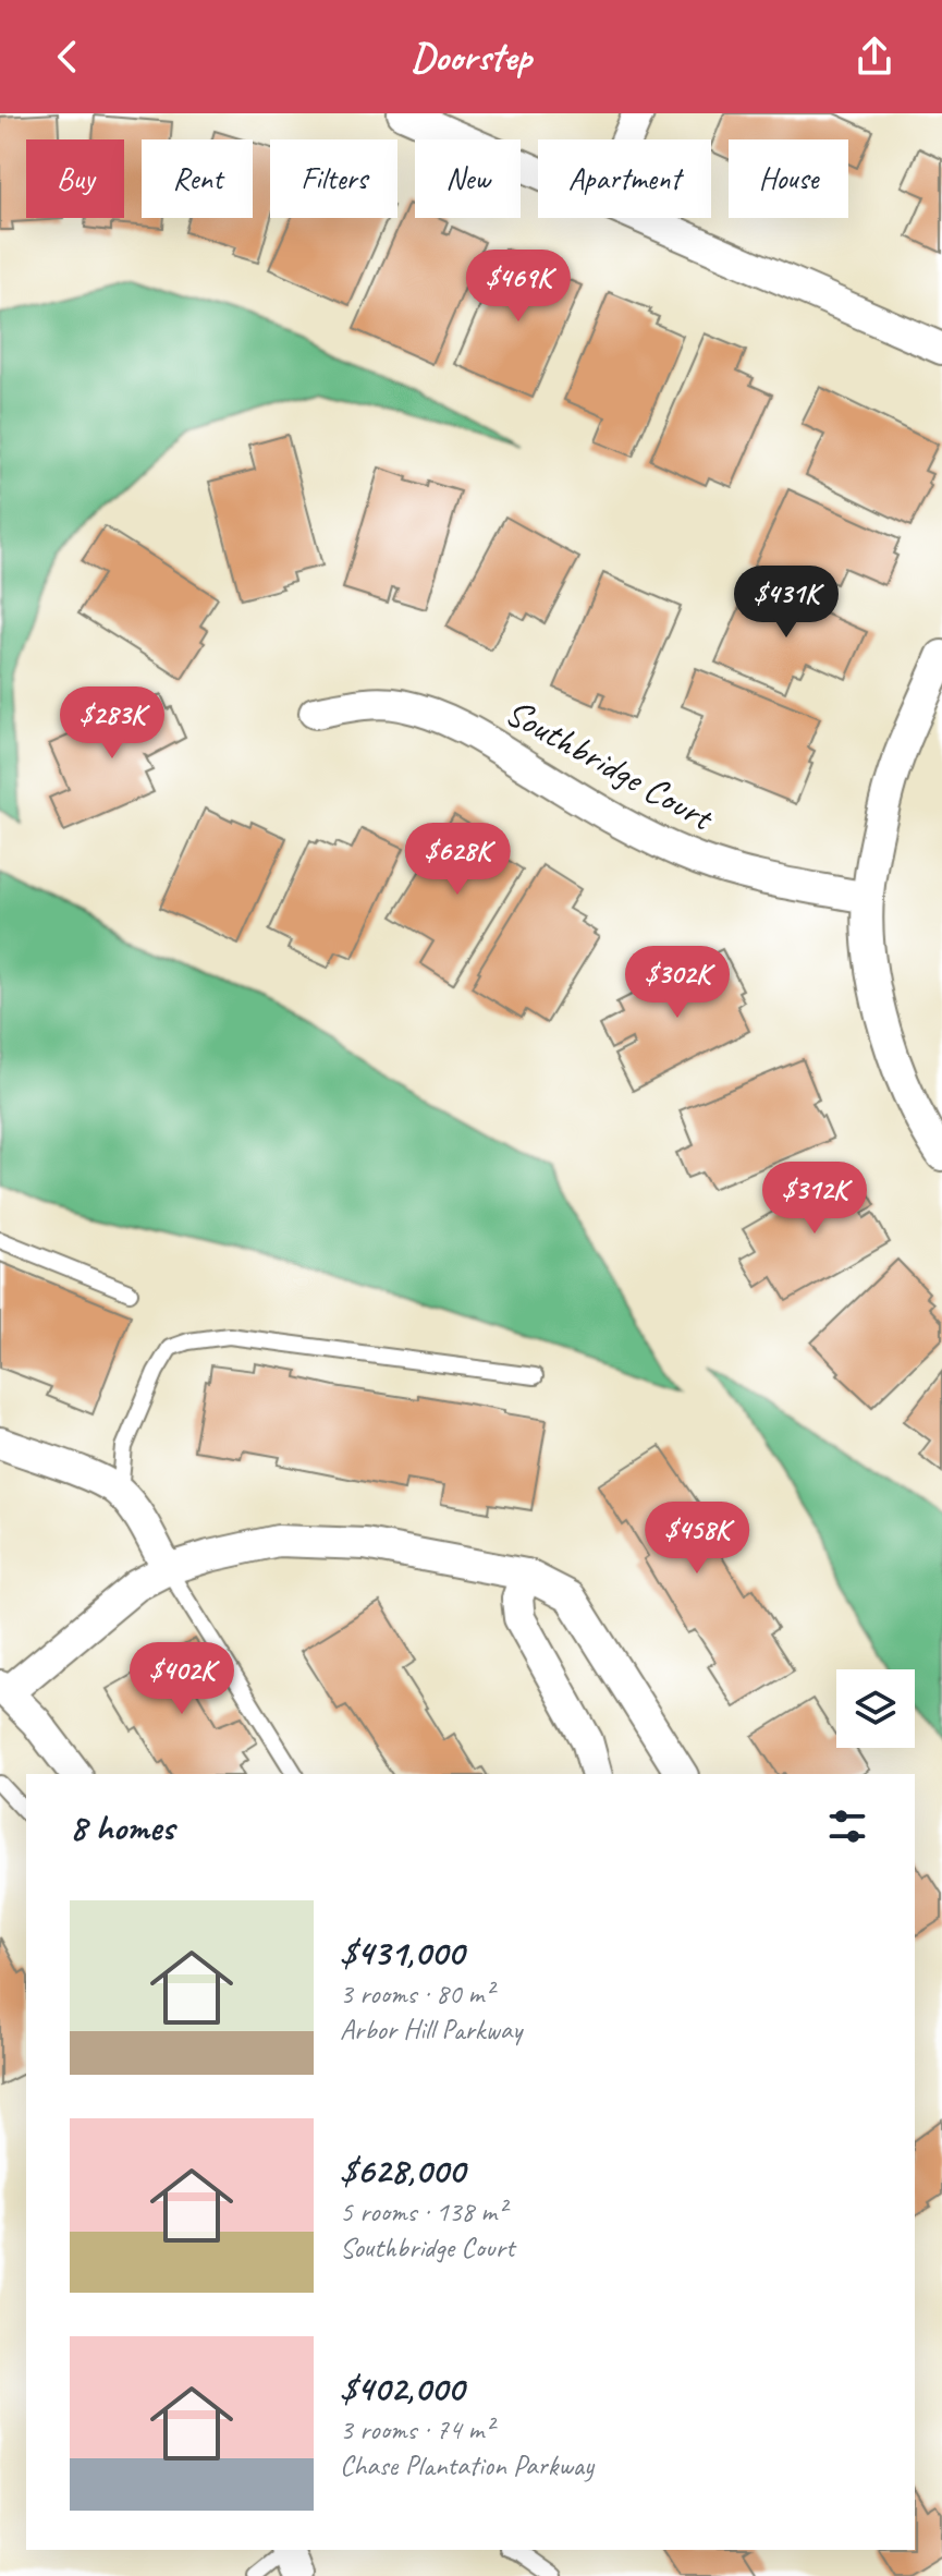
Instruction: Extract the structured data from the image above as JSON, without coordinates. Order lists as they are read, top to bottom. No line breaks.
{"streets":{"street":["Southbridge Court"]},"page":{"header":"Doorstep","chip":["Buy","Rent","Filters","New","Apartment","House"],"price":["$469K","$431K","$283K","$628K","$302K","$312K","$458K","$402K"],"heading":"8 homes","list":[{"name":"$431,000","note":"3 rooms · 80 m² · Arbor Hill Parkway"},{"name":"$628,000","note":"5 rooms · 138 m² · Southbridge Court"},{"name":"$402,000","note":"3 rooms · 74 m² · Chase Plantation Parkway"}]}}
